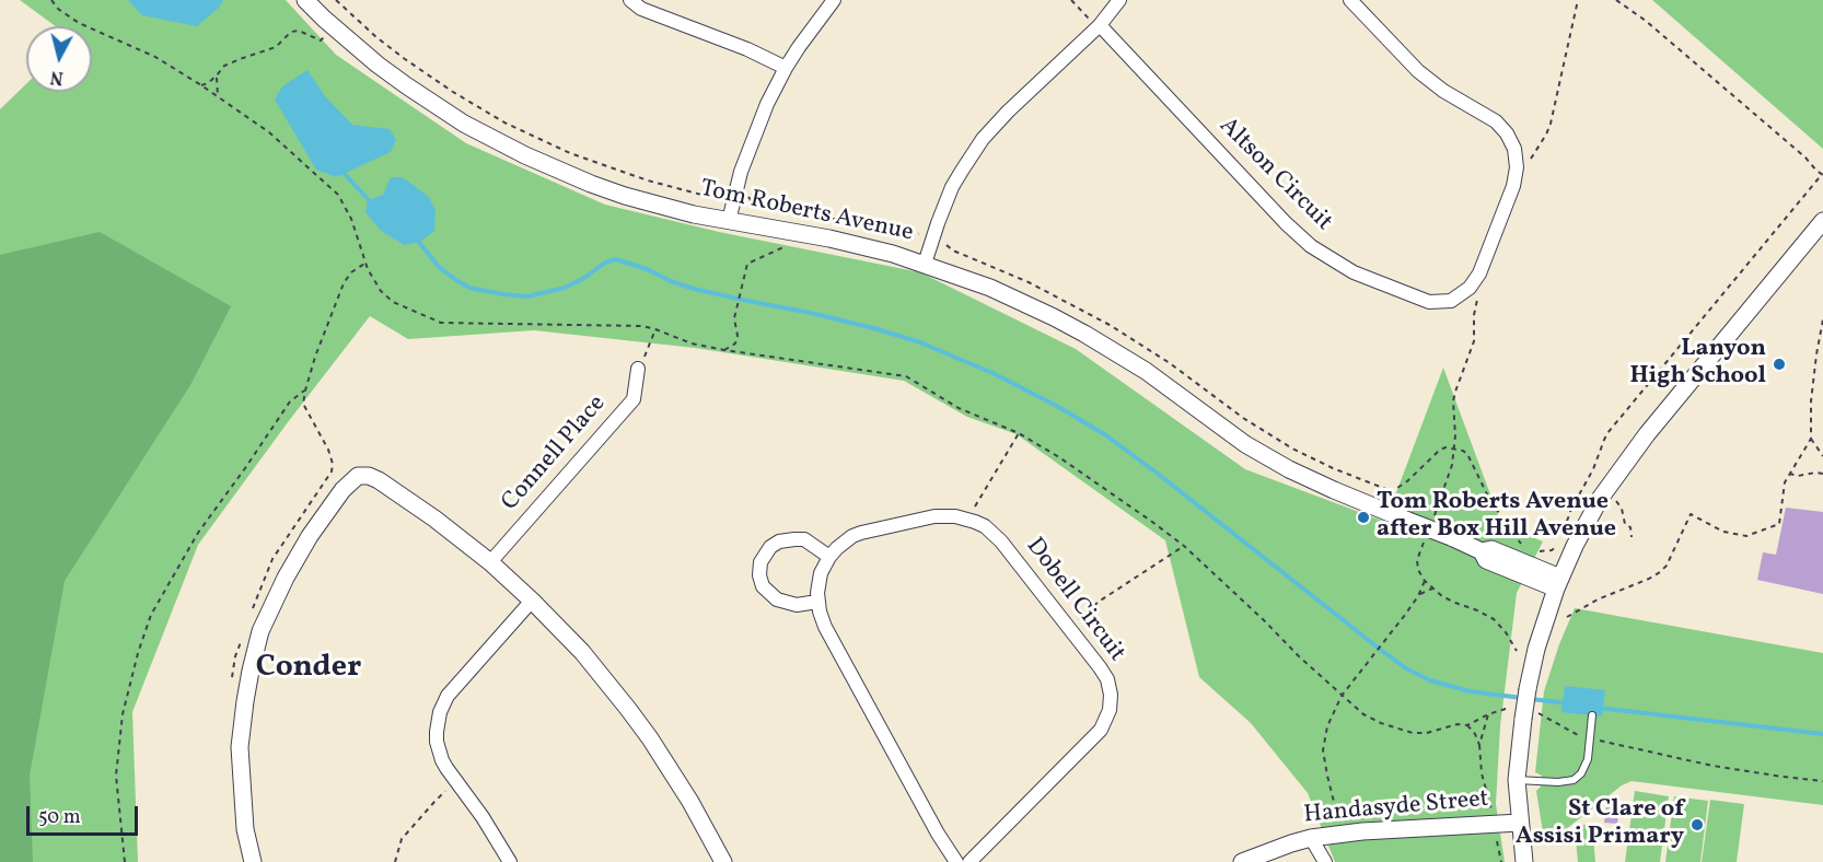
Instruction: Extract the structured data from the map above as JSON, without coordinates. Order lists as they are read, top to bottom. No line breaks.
{"streets":{"street":["Altson Circuit","Tom Roberts Avenue","Connell Place","Dobell Circuit","Handasyde Street"]},"districts":["Conder"],"places":["Lanyon High School","Tom Roberts Avenue after Box Hill Avenue","St Clare of Assisi Primary"],"scale_bar":"50 m","north":"bottom"}
